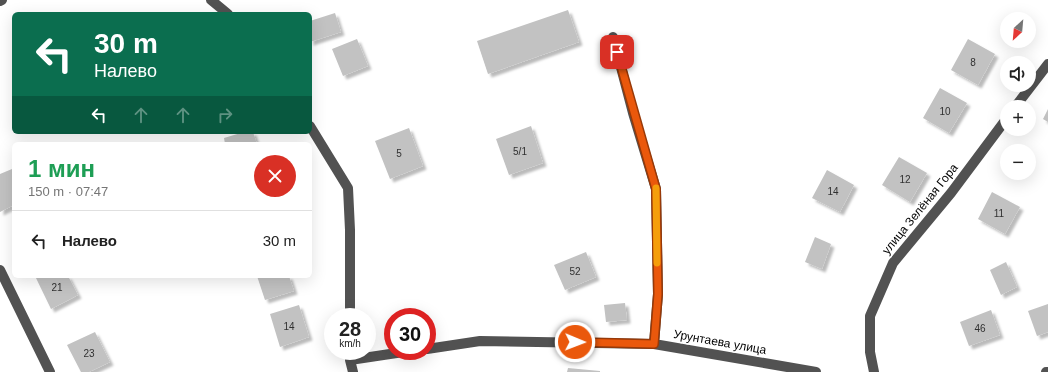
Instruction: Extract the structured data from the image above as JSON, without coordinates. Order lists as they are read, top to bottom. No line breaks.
{"streets":{"street":["улица Зелёная Гора","Урунтаева улица"]},"house_numbers":["8","10","5/1","5","12","14","11","52","21","14","46","23"],"north":"bottom left","page":{"map_buttons":["+","−"],"turn":["30 m","Налево"],"heading":["1 мин","150 m · 07:47"],"list":[{"name":"Налево","value":"30 m"}],"speed":"28 km/h","limit":"30"}}
